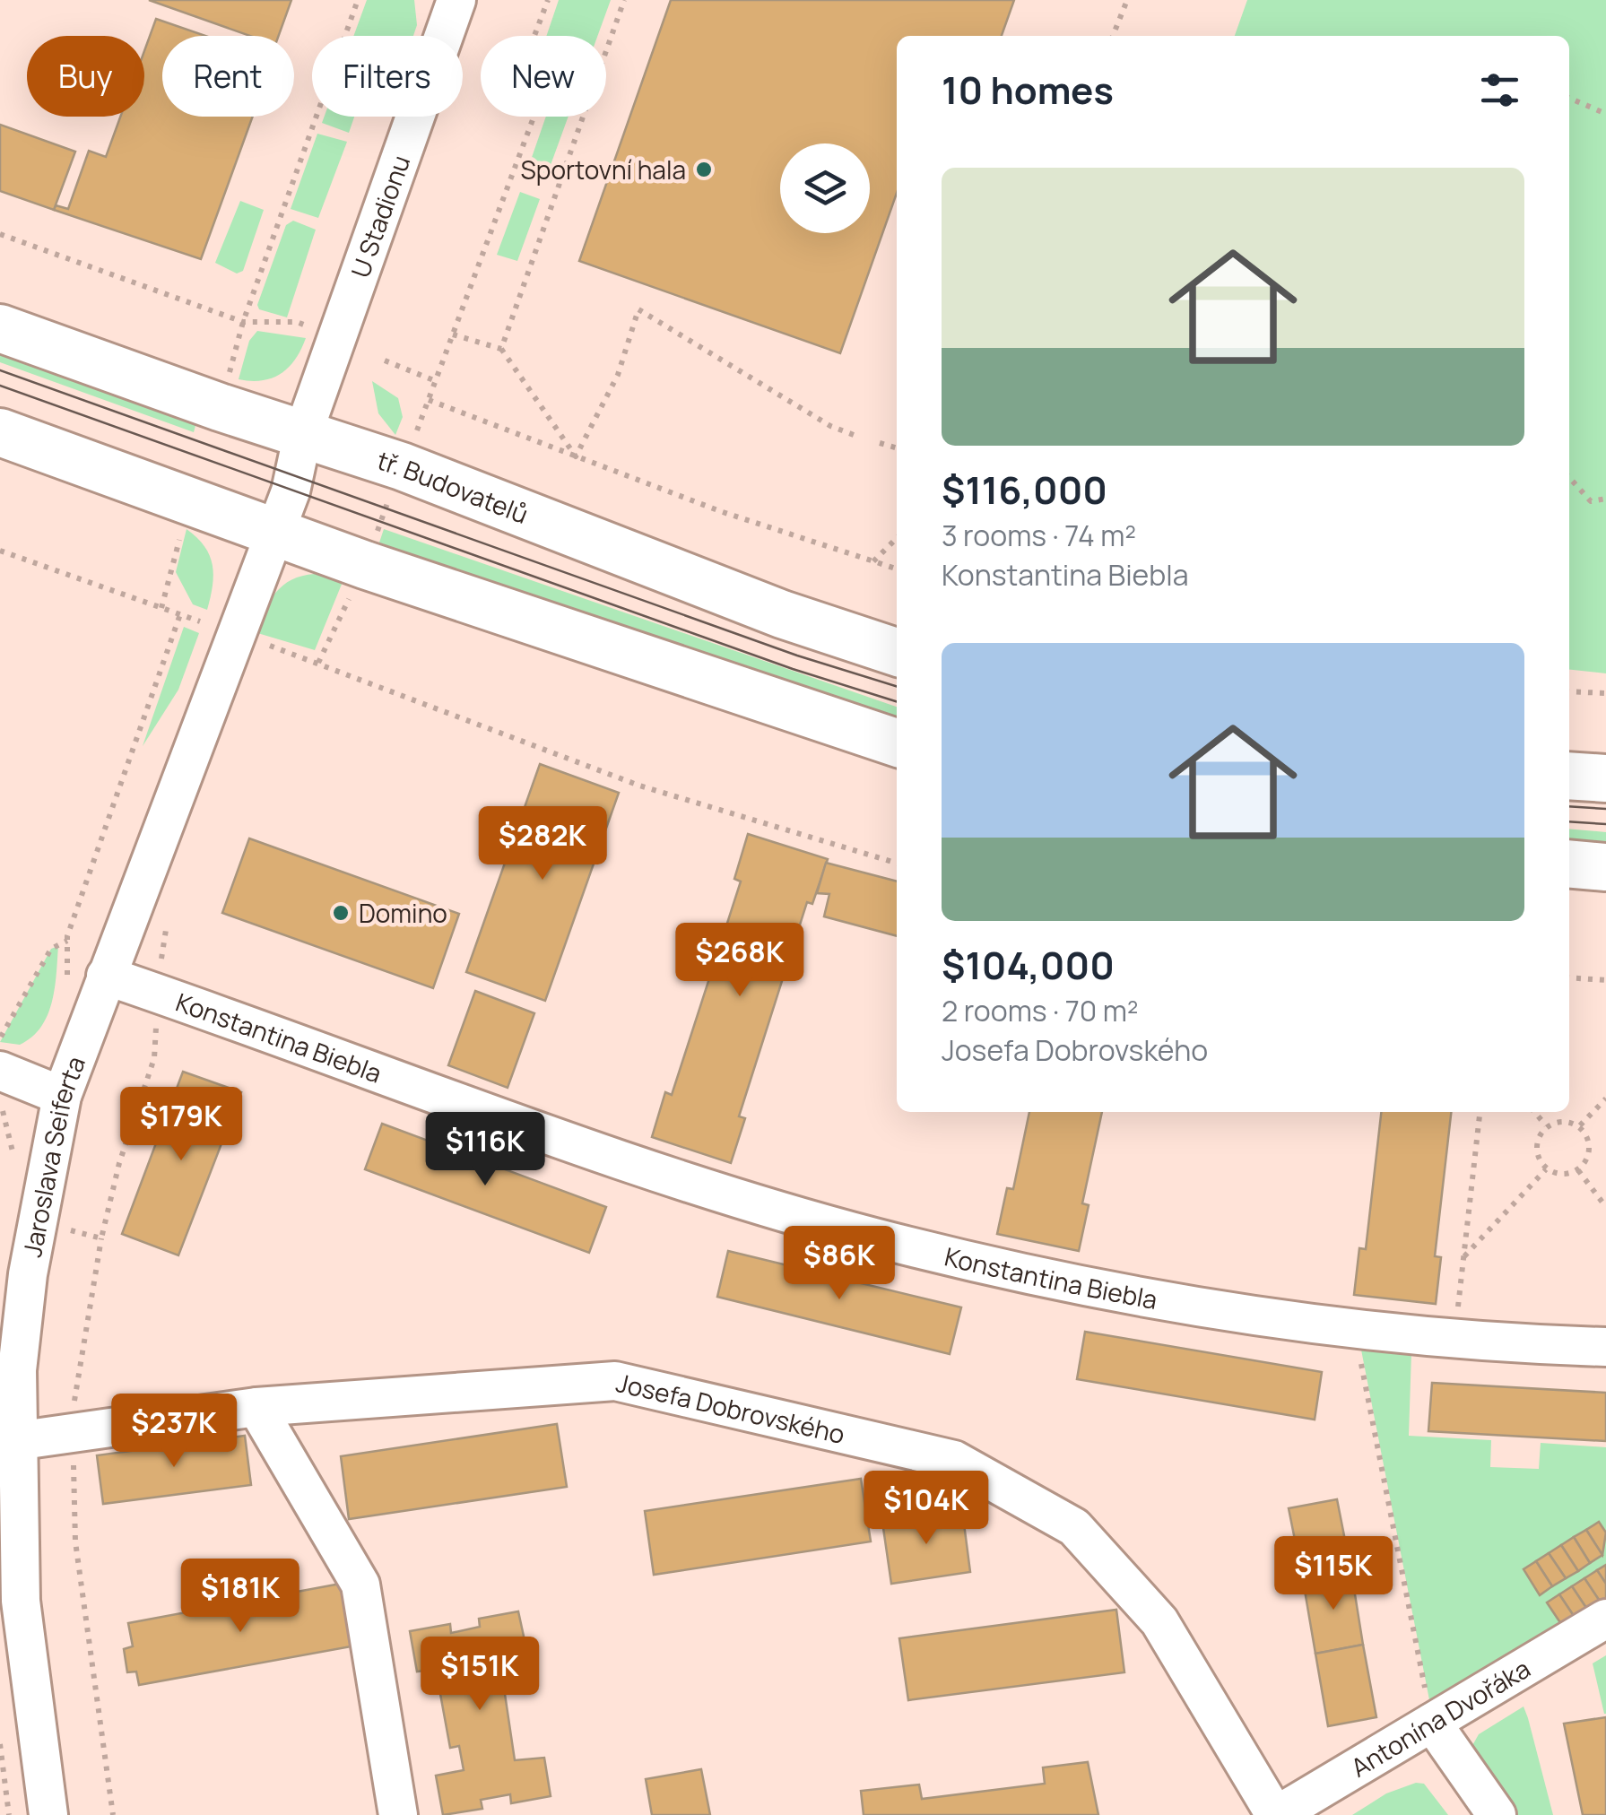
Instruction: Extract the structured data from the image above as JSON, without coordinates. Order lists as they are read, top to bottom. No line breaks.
{"streets":{"street":["U Stadionu","tř. Budovatelů","Konstantina Biebla","Jaroslava Seiferta","Josefa Dobrovského","Antonína Dvořáka"]},"crossings":[["U Stadionu","tř. Budovatelů"],["U Stadionu","Jaroslava Seiferta"],["Konstantina Biebla","Jaroslava Seiferta"],["Jaroslava Seiferta","Josefa Dobrovského"],["Josefa Dobrovského","Antonína Dvořáka"]],"places":["Sportovní hala","Domino"],"page":{"chip":["Buy","Rent","Filters","New"],"heading":"10 homes","list":[{"name":"$116,000","note":"3 rooms · 74 m² · Konstantina Biebla"},{"name":"$104,000","note":"2 rooms · 70 m² · Josefa Dobrovského"}],"price":["$282K","$268K","$179K","$116K","$86K","$237K","$104K","$115K","$181K","$151K"]}}
